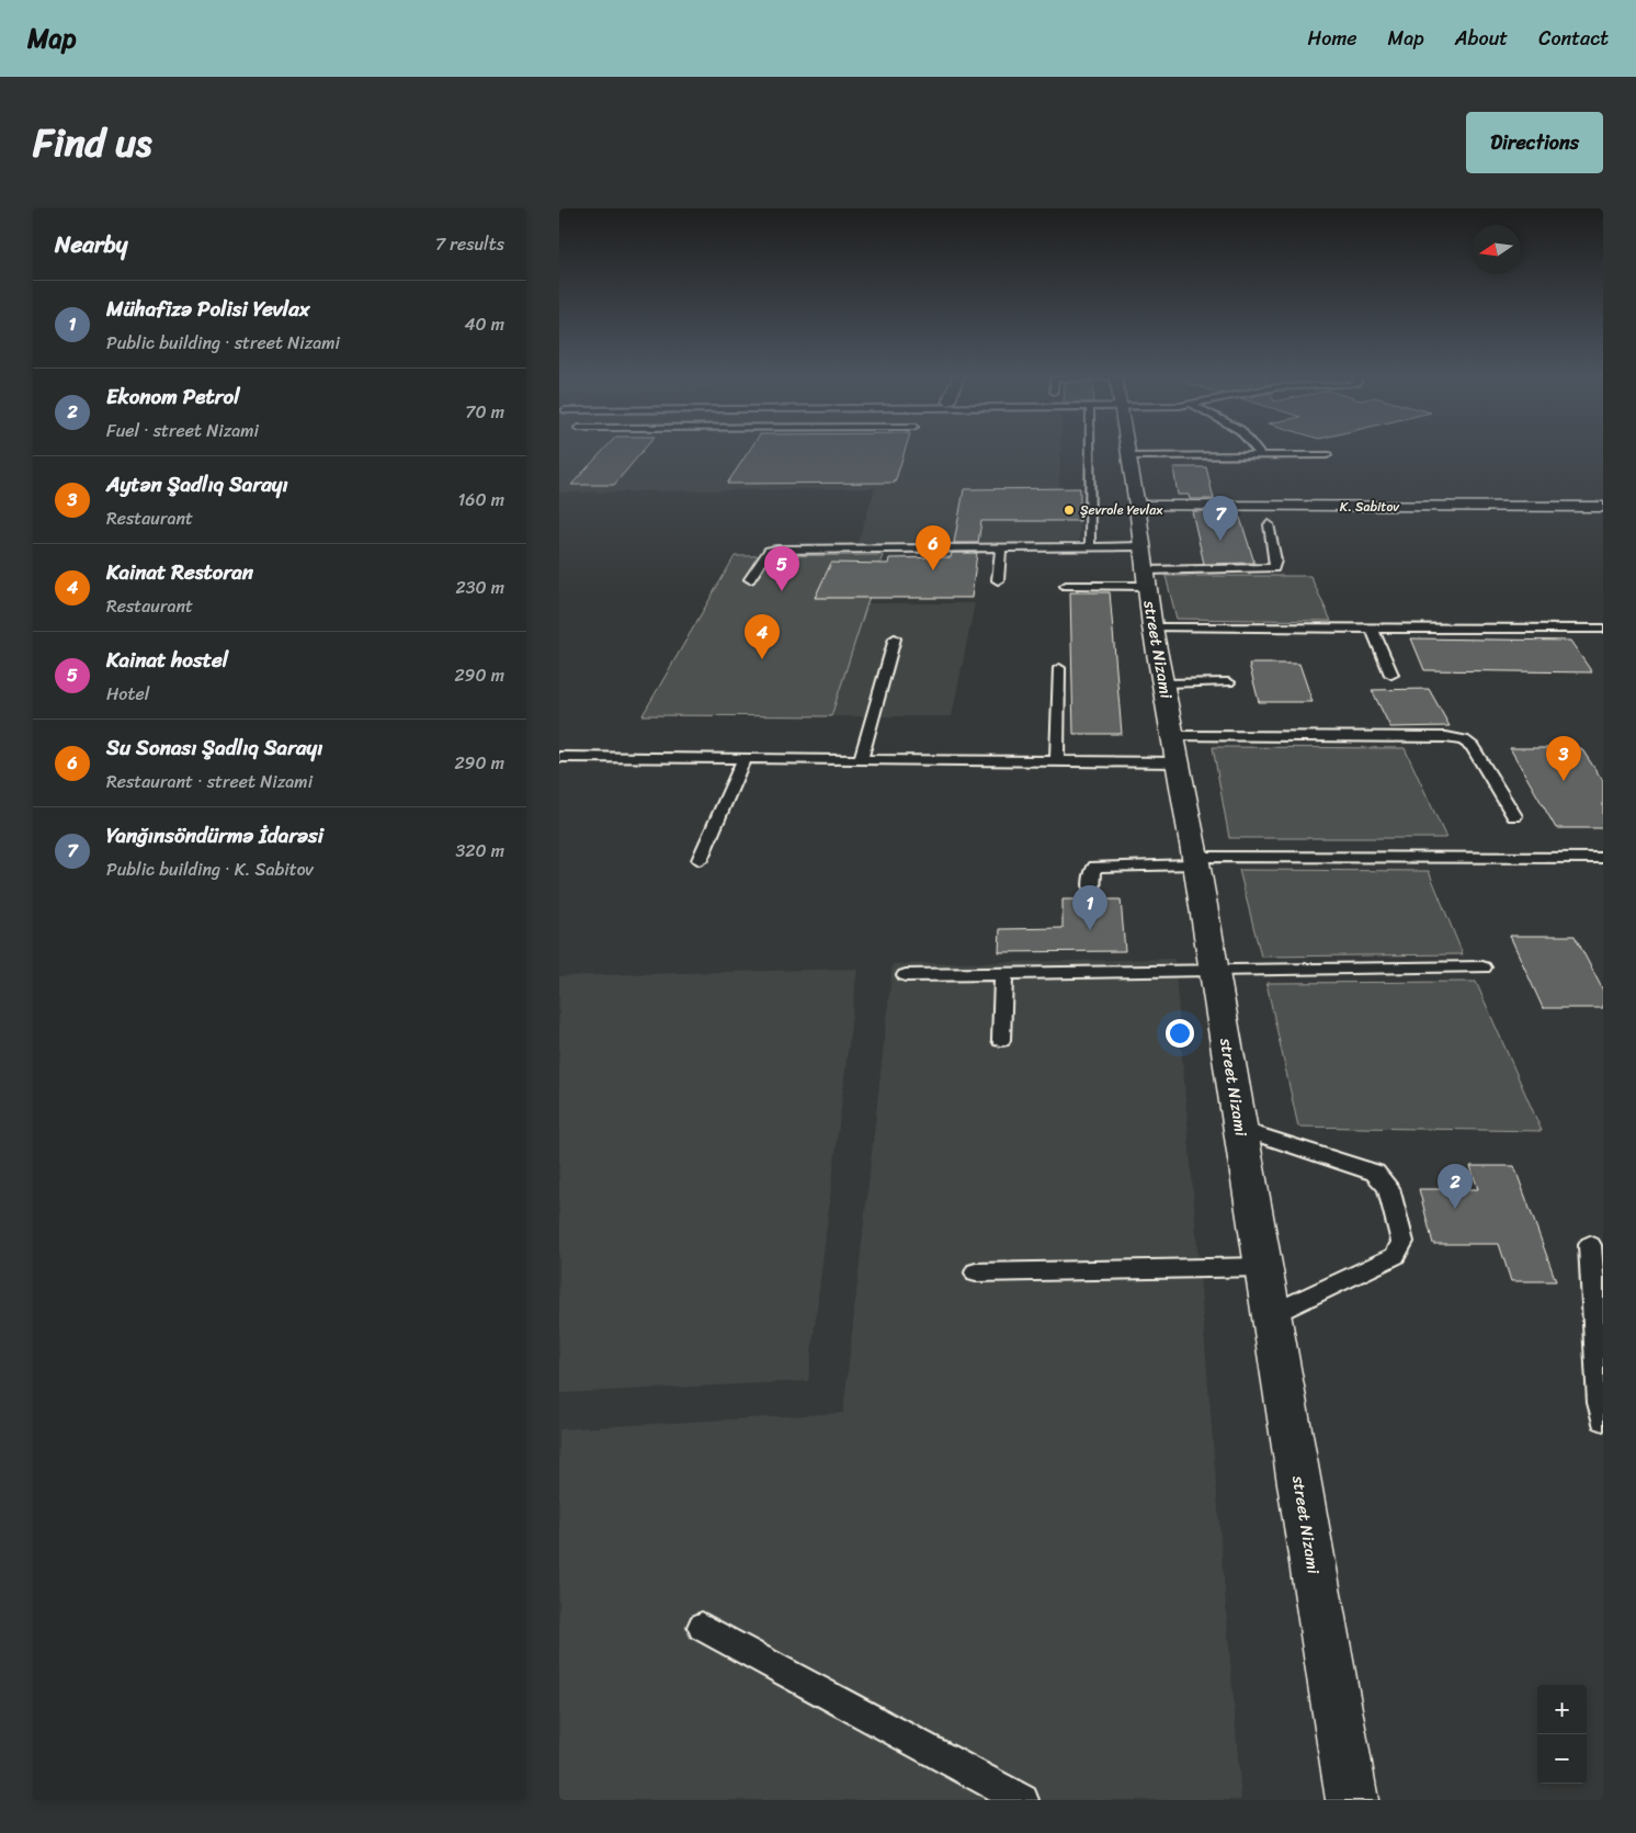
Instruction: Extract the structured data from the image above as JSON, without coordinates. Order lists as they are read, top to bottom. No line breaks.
{"streets":{"main road":["K. Sabitov","street Nizami"]},"crossings":[["K. Sabitov","street Nizami"]],"places":["Şevrole Yevlax"],"north":"left","page":{"header":"Map","nav":["Home","Map","About","Contact"],"title":"Find us","buttons":"Directions","heading":["Nearby","7 results"],"list":[{"mark":"1","name":"Mühafizə Polisi Yevlax","note":"Public building · street Nizami","value":"40 m"},{"mark":"2","name":"Ekonom Petrol","note":"Fuel · street Nizami","value":"70 m"},{"mark":"3","name":"Aytən Şadlıq Sarayı","note":"Restaurant","value":"160 m"},{"mark":"4","name":"Kainat Restoran","note":"Restaurant","value":"230 m"},{"mark":"5","name":"Kainat hostel","note":"Hotel","value":"290 m"},{"mark":"6","name":"Su Sonası Şadlıq Sarayı","note":"Restaurant · street Nizami","value":"290 m"},{"mark":"7","name":"Yanğınsöndürmə İdarəsi","note":"Public building · K. Sabitov","value":"320 m"}],"pins":["7","6","5","4","3","1","2"],"map_buttons":["+","−"]}}
